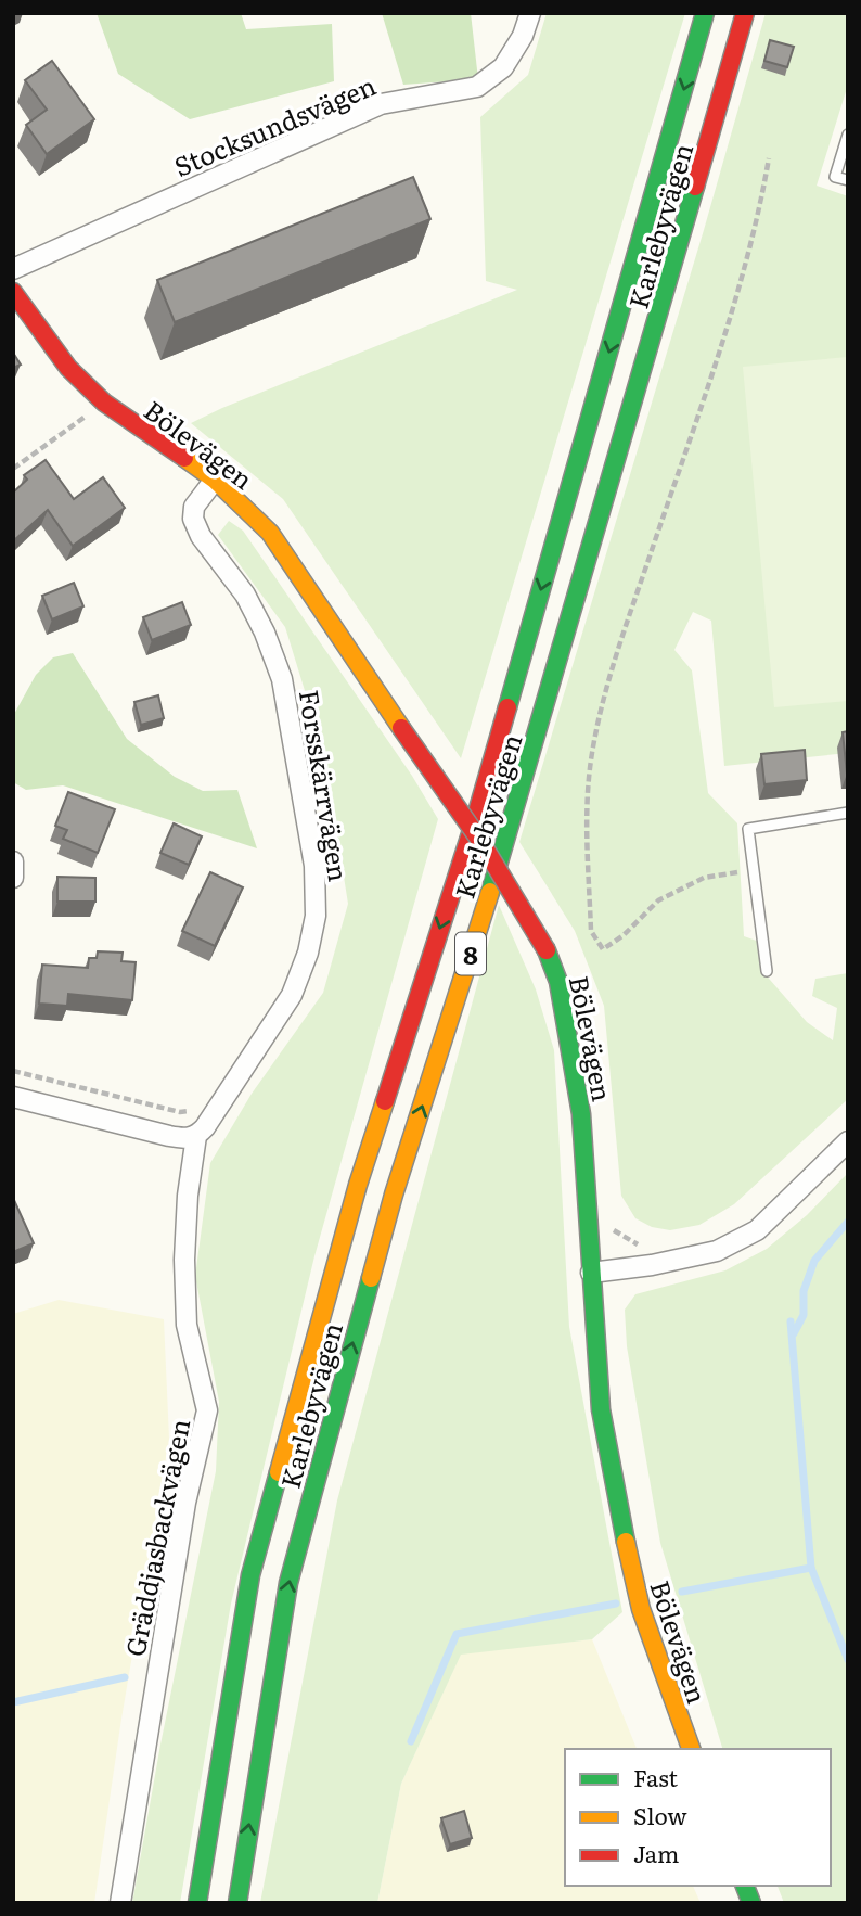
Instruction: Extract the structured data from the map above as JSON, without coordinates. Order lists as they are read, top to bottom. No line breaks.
{"streets":{"main road":["Karlebyvägen","Bölevägen","8"],"street":["Stocksundsvägen","Forsskärrvägen","Gräddjasbackvägen"]},"crossings":[["Bölevägen","Forsskärrvägen"],["Forsskärrvägen","Gräddjasbackvägen"]],"legend":["Fast","Slow","Jam"]}
